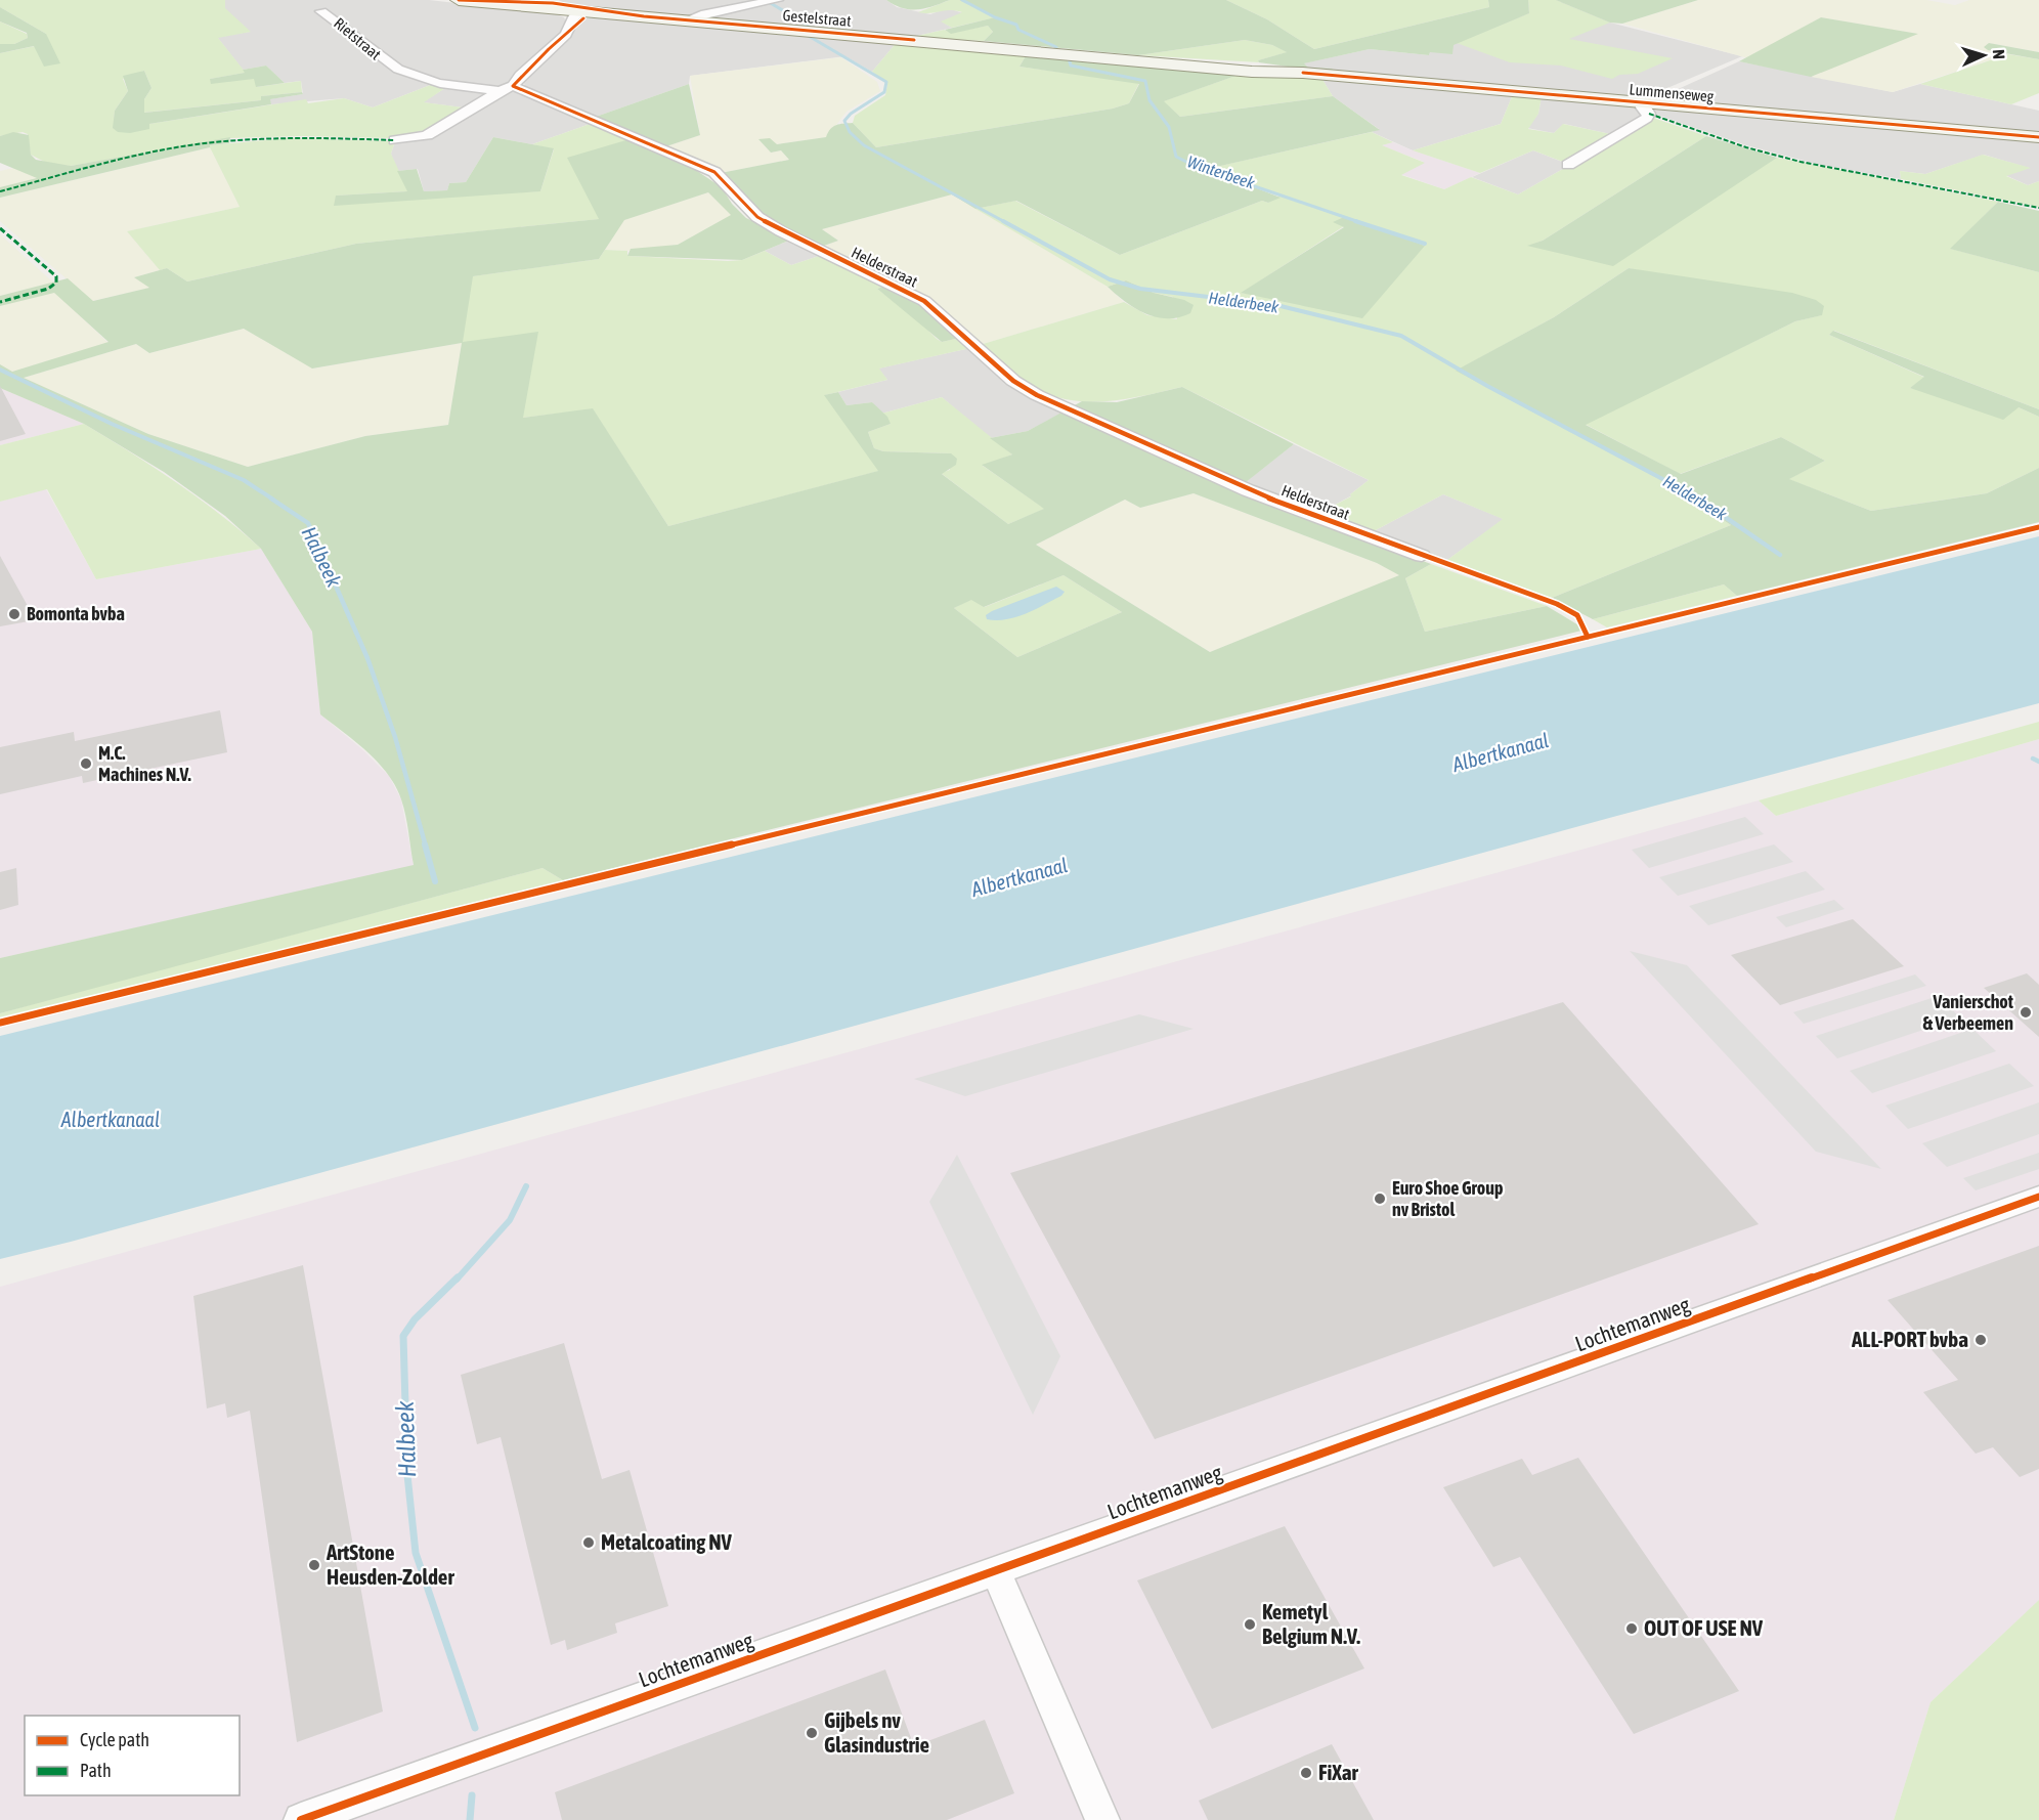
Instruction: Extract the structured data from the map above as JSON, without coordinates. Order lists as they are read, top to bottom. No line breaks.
{"streets":{"main road":["Gestelstraat","Lummenseweg"],"street":["Rietstraat","Helderstraat","Lochtemanweg"]},"crossings":[["Gestelstraat","Lummenseweg"],["Rietstraat","Helderstraat"]],"water":["Winterbeek","Helderbeek","Halbeek","Albertkanaal"],"places":["Bomonta bvba","M.C. Machines N.V.","Vanierschot & Verbeemen","Euro Shoe Group nv Bristol","ALL-PORT bvba","Metalcoating NV","ArtStone Heusden-Zolder","Kemetyl Belgium N.V.","OUT OF USE NV","Gijbels nv Glasindustrie","FiXar"],"legend":["Cycle path","Path"],"north":"right"}
